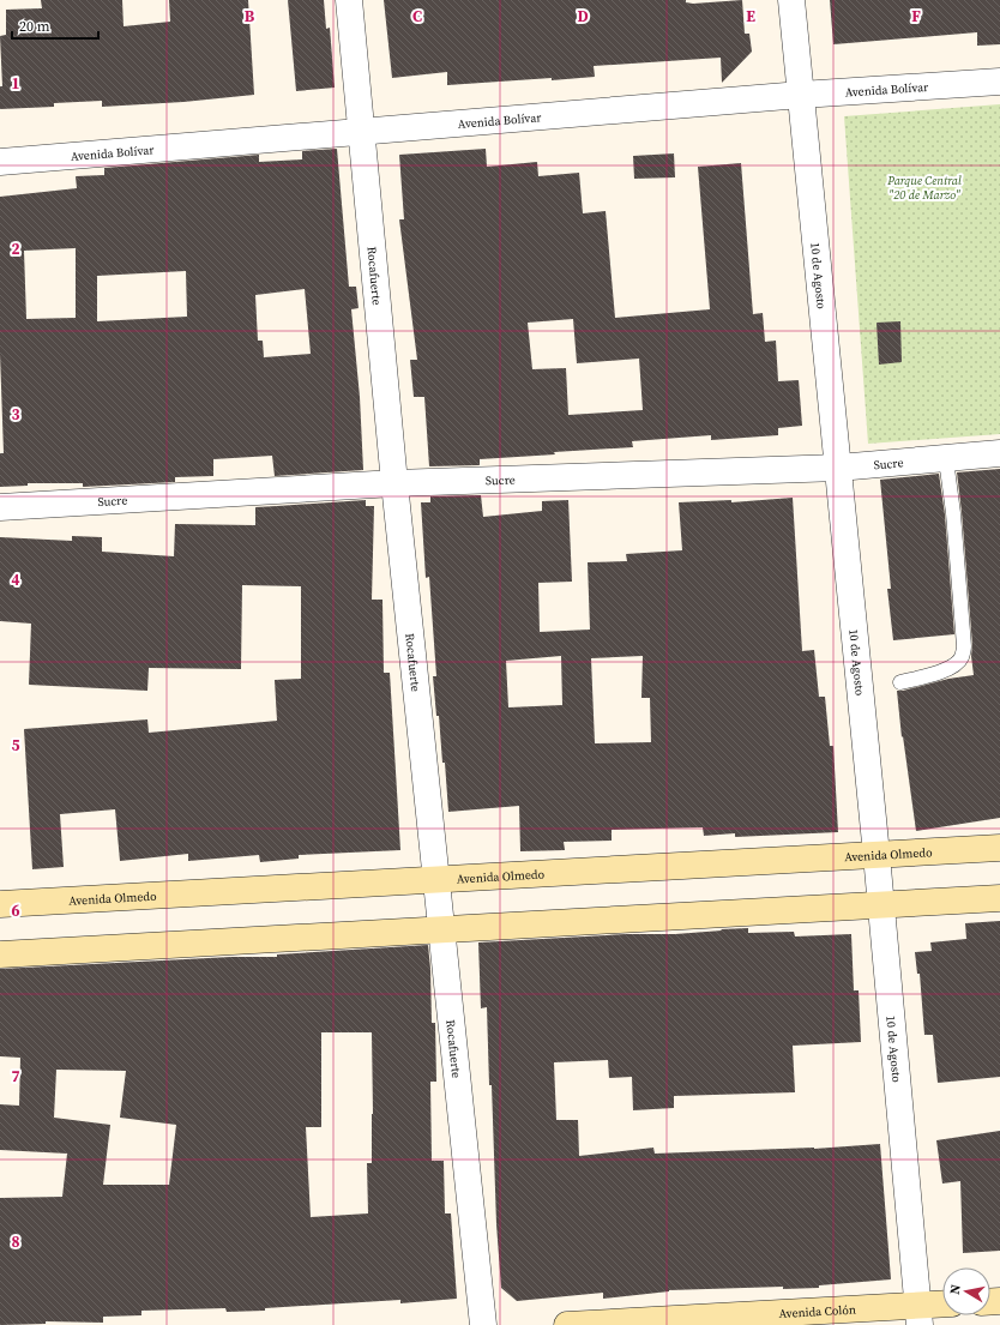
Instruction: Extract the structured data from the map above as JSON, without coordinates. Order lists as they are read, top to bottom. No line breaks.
{"streets":{"street":["Avenida Bolívar","Rocafuerte","10 de Agosto","Sucre","Avenida Olmedo","Avenida Colón"]},"crossings":[["Avenida Bolívar","Rocafuerte"],["Avenida Bolívar","10 de Agosto"],["Rocafuerte","Sucre"],["Rocafuerte","Avenida Olmedo"],["10 de Agosto","Sucre"],["10 de Agosto","Avenida Olmedo"],["10 de Agosto","Avenida Colón"]],"parks":["Parque Central \"20 de Marzo\""],"scale_bar":"20 m","north":"left","grid":{"columns":["B","C","D","E","F"],"rows":["1","2","3","4","5","6","7","8"]}}
